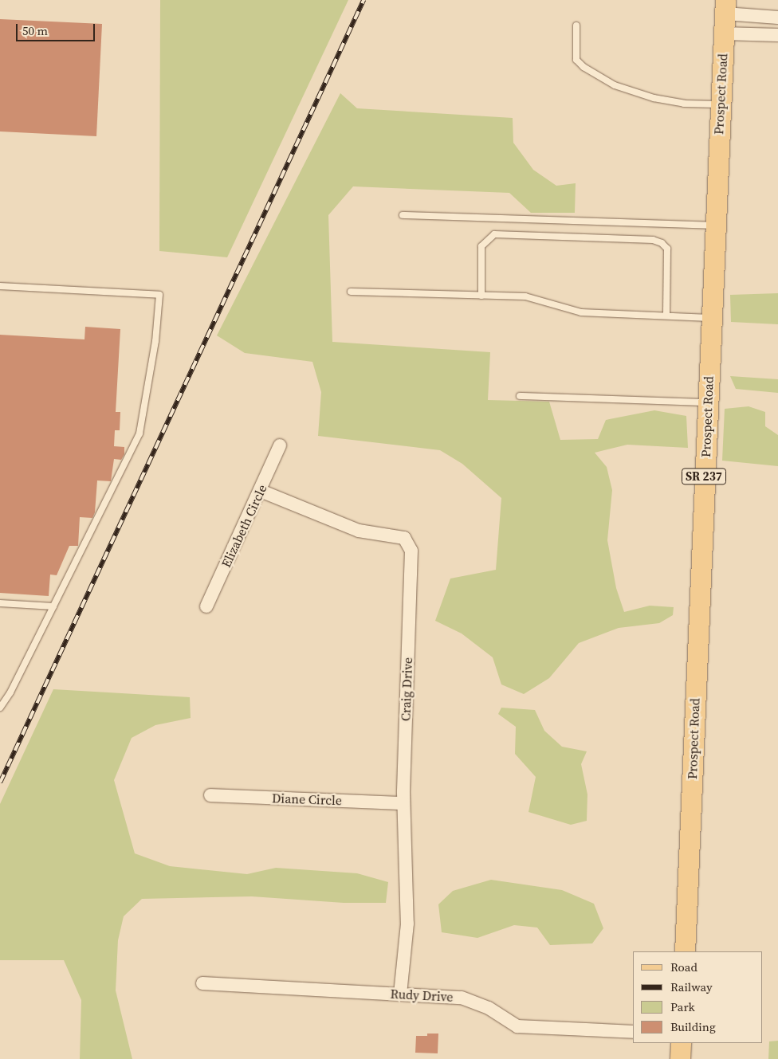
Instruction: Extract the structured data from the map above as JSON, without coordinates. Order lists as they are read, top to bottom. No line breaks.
{"streets":{"main road":["Prospect Road","SR 237"],"street":["Elizabeth Circle","Craig Drive","Diane Circle","Rudy Drive"]},"crossings":[["Elizabeth Circle","Craig Drive"],["Craig Drive","Diane Circle"],["Craig Drive","Rudy Drive"]],"legend":["Road","Railway","Park","Building"],"scale_bar":"50 m"}
